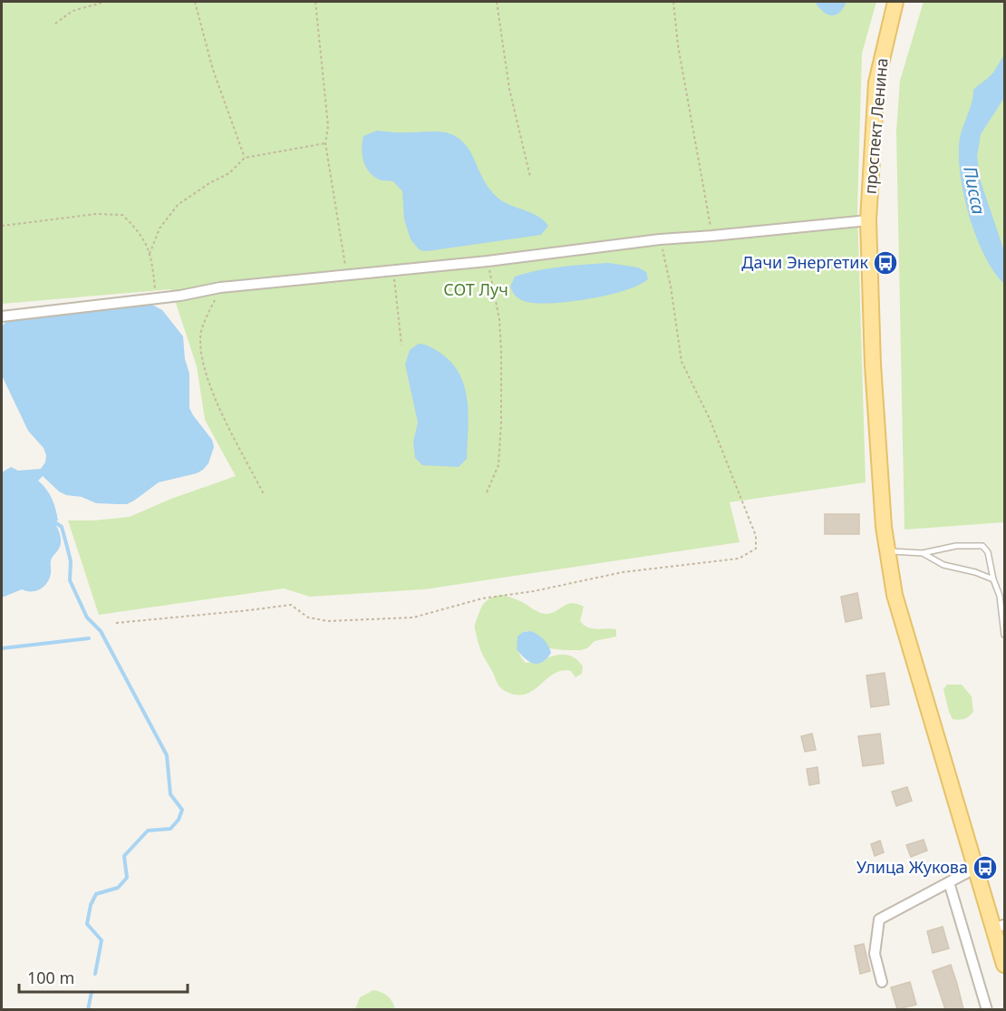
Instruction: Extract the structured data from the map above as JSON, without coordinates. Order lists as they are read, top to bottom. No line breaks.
{"streets":{"main road":["проспект Ленина"]},"water":["Писса"],"parks":["СОТ Луч"],"places":{"bus stop":["Дачи Энергетик","Улица Жукова"]},"scale_bar":"100 m"}
